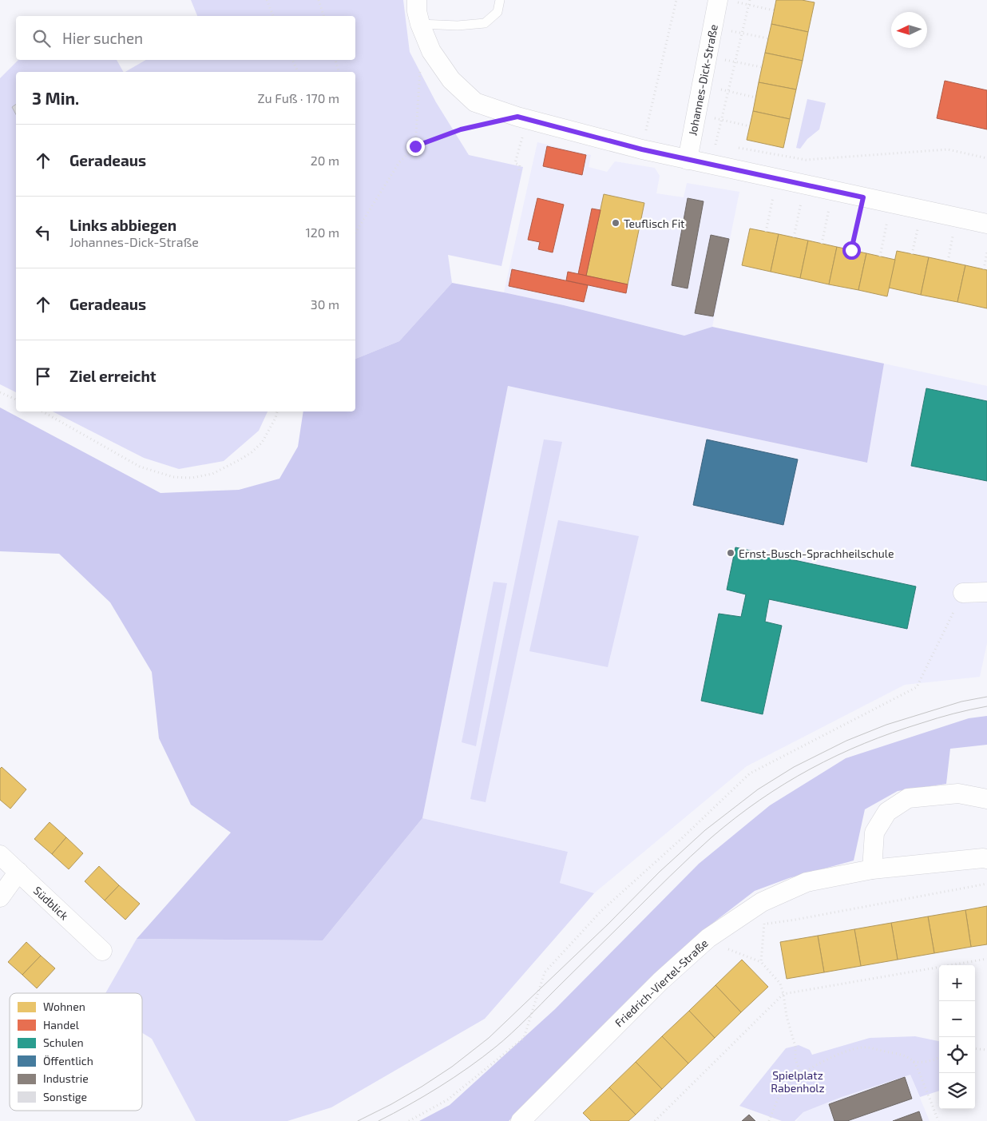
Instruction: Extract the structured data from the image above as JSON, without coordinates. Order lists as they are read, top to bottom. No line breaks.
{"streets":{"street":["Johannes-Dick-Straße","Südblick","Friedrich-Viertel-Straße"]},"parks":["Spielplatz Rabenholz"],"places":["Teuflisch Fit","Ernst-Busch-Sprachheilschule"],"legend":["Wohnen","Handel","Schulen","Öffentlich","Industrie","Sonstige"],"north":"left","page":{"search":"Hier suchen","heading":["3 Min.","Zu Fuß · 170 m"],"list":[["Geradeaus","20 m"],["Links abbiegen","Johannes-Dick-Straße","120 m"],["Geradeaus","30 m"],"Ziel erreicht"],"map_buttons":["+","−"]}}
